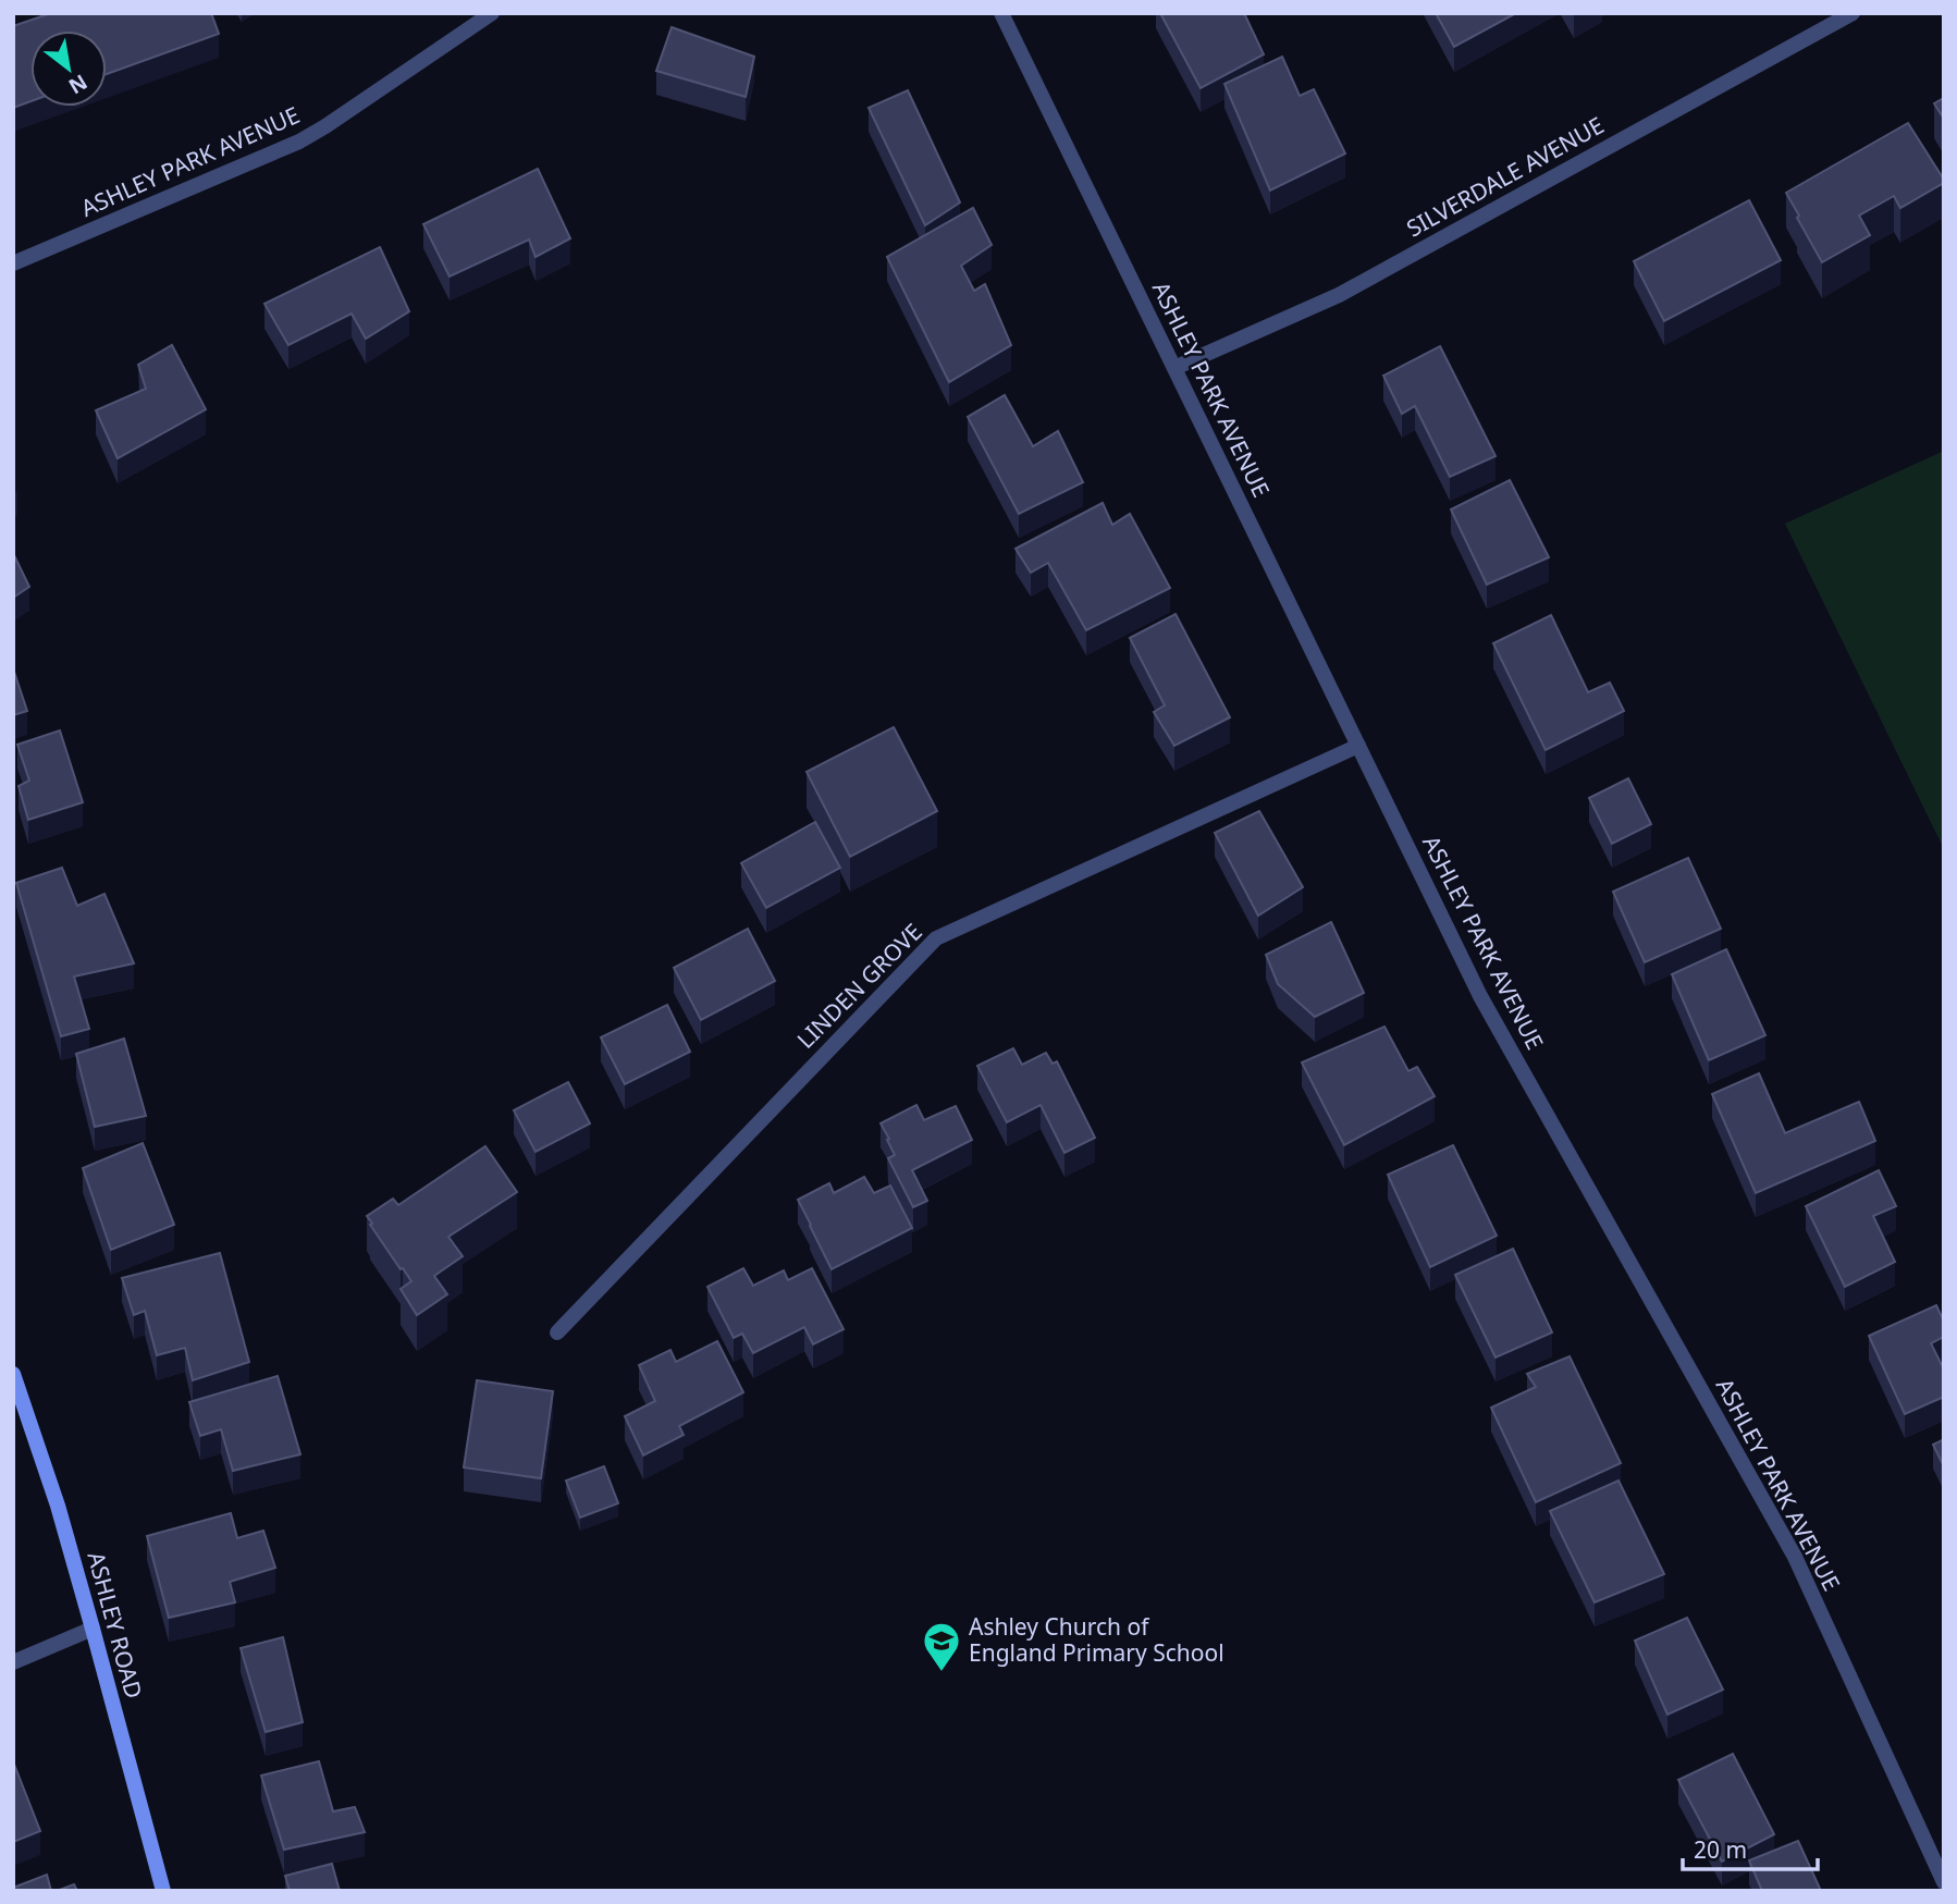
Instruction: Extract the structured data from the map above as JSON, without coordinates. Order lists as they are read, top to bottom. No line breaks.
{"streets":{"main road":["ASHLEY ROAD"],"street":["ASHLEY PARK AVENUE","SILVERDALE AVENUE","LINDEN GROVE"]},"crossings":[["ASHLEY PARK AVENUE","SILVERDALE AVENUE"],["ASHLEY PARK AVENUE","LINDEN GROVE"]],"places":{"school or university":["Ashley Church of England Primary School"]},"scale_bar":"20 m","north":"bottom right"}
